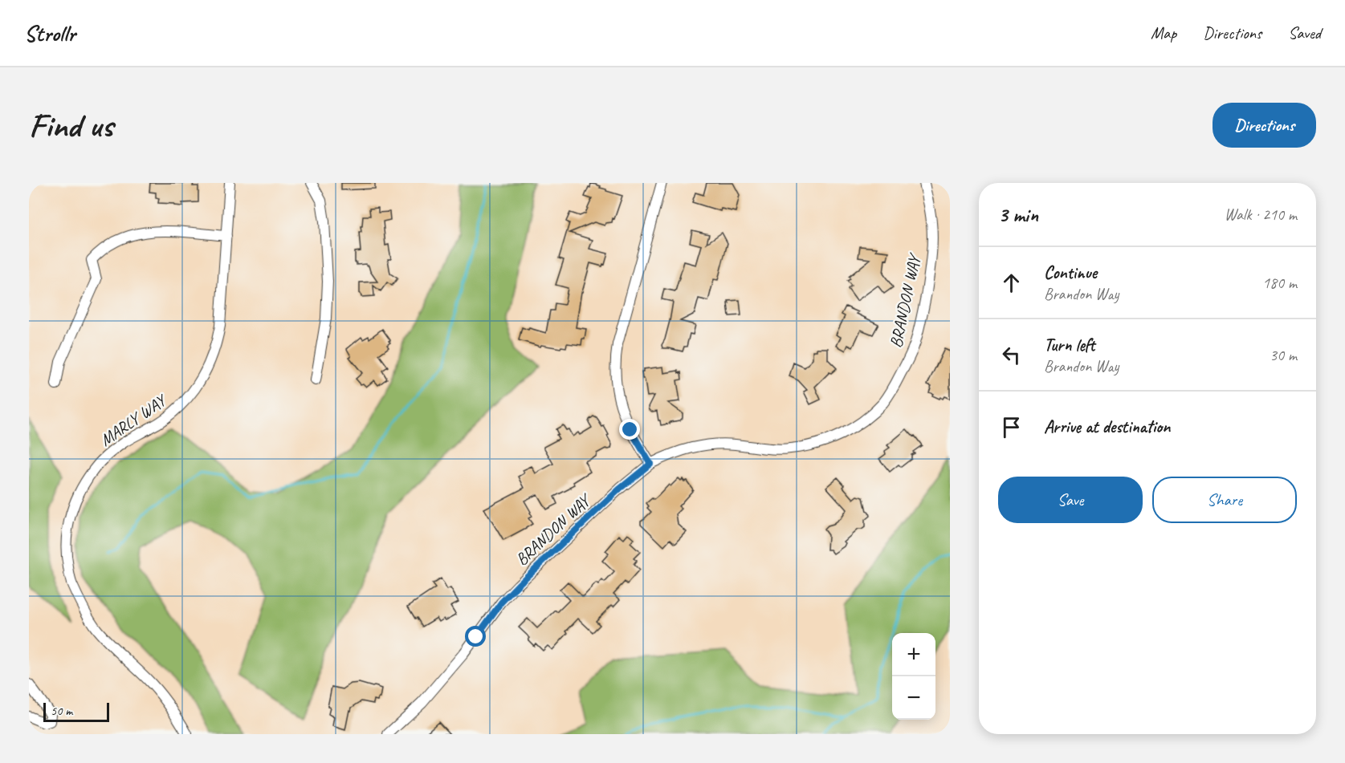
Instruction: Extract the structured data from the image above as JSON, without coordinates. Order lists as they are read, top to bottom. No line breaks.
{"streets":{"street":["BRANDON WAY","MARLY WAY"]},"scale_bar":"50 m","page":{"header":"Strollr","nav":["Map","Directions","Saved"],"buttons":["Directions",["Save","Share"]],"title":"Find us","heading":["3 min","Walk · 210 m"],"list":[["Continue","Brandon Way","180 m"],["Turn left","Brandon Way","30 m"],"Arrive at destination"],"map_buttons":["+","−"],"scale":"50 m"}}
